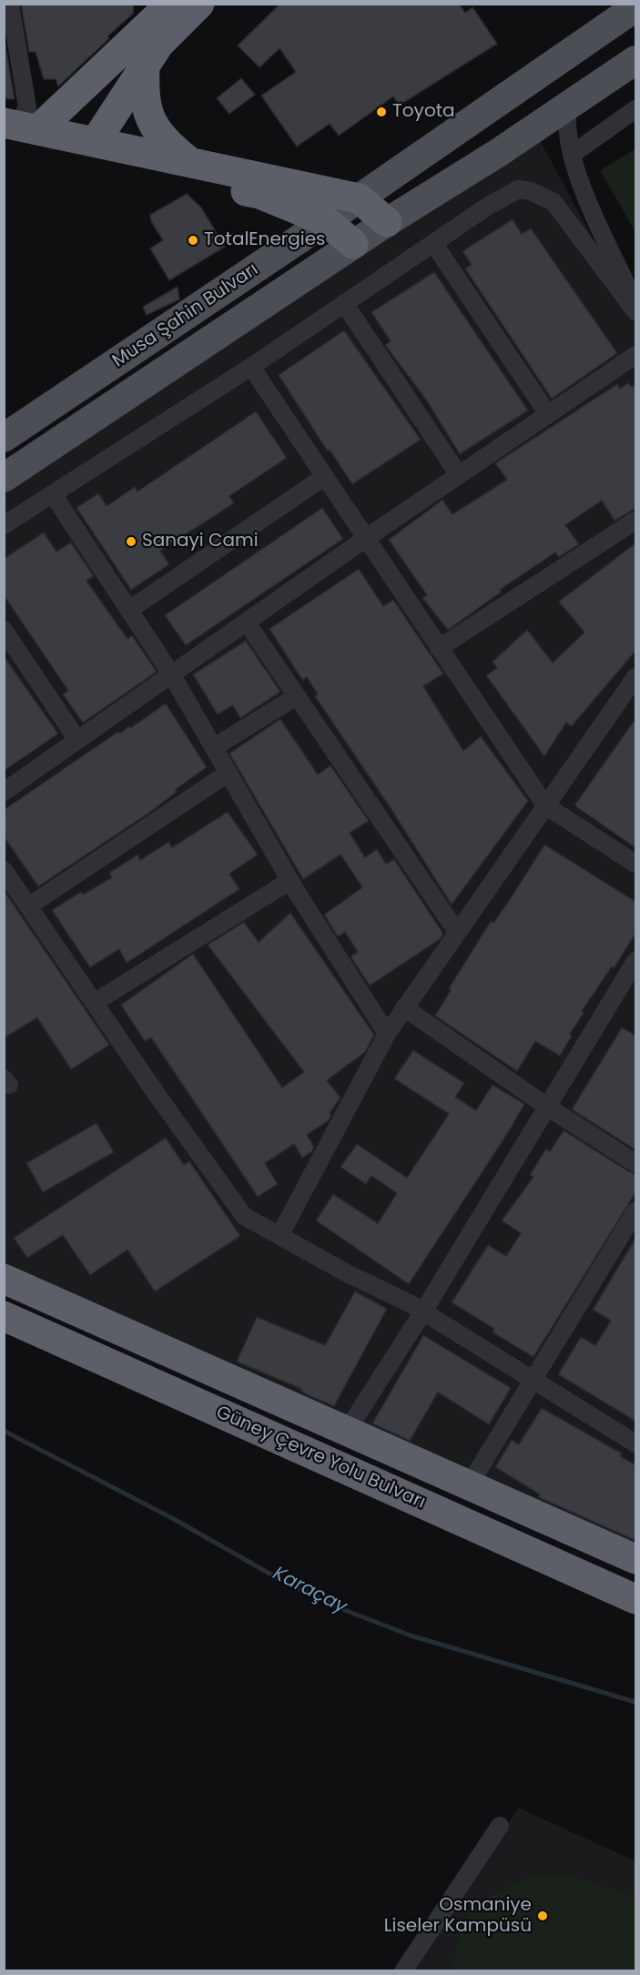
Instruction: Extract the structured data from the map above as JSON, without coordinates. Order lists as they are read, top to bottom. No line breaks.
{"streets":{"highway":["Güney Çevre Yolu Bulvarı"],"main road":["Musa Şahin Bulvarı"]},"water":["Karaçay"],"places":["Toyota","TotalEnergies","Sanayi Cami","Osmaniye Liseler Kampüsü"]}
